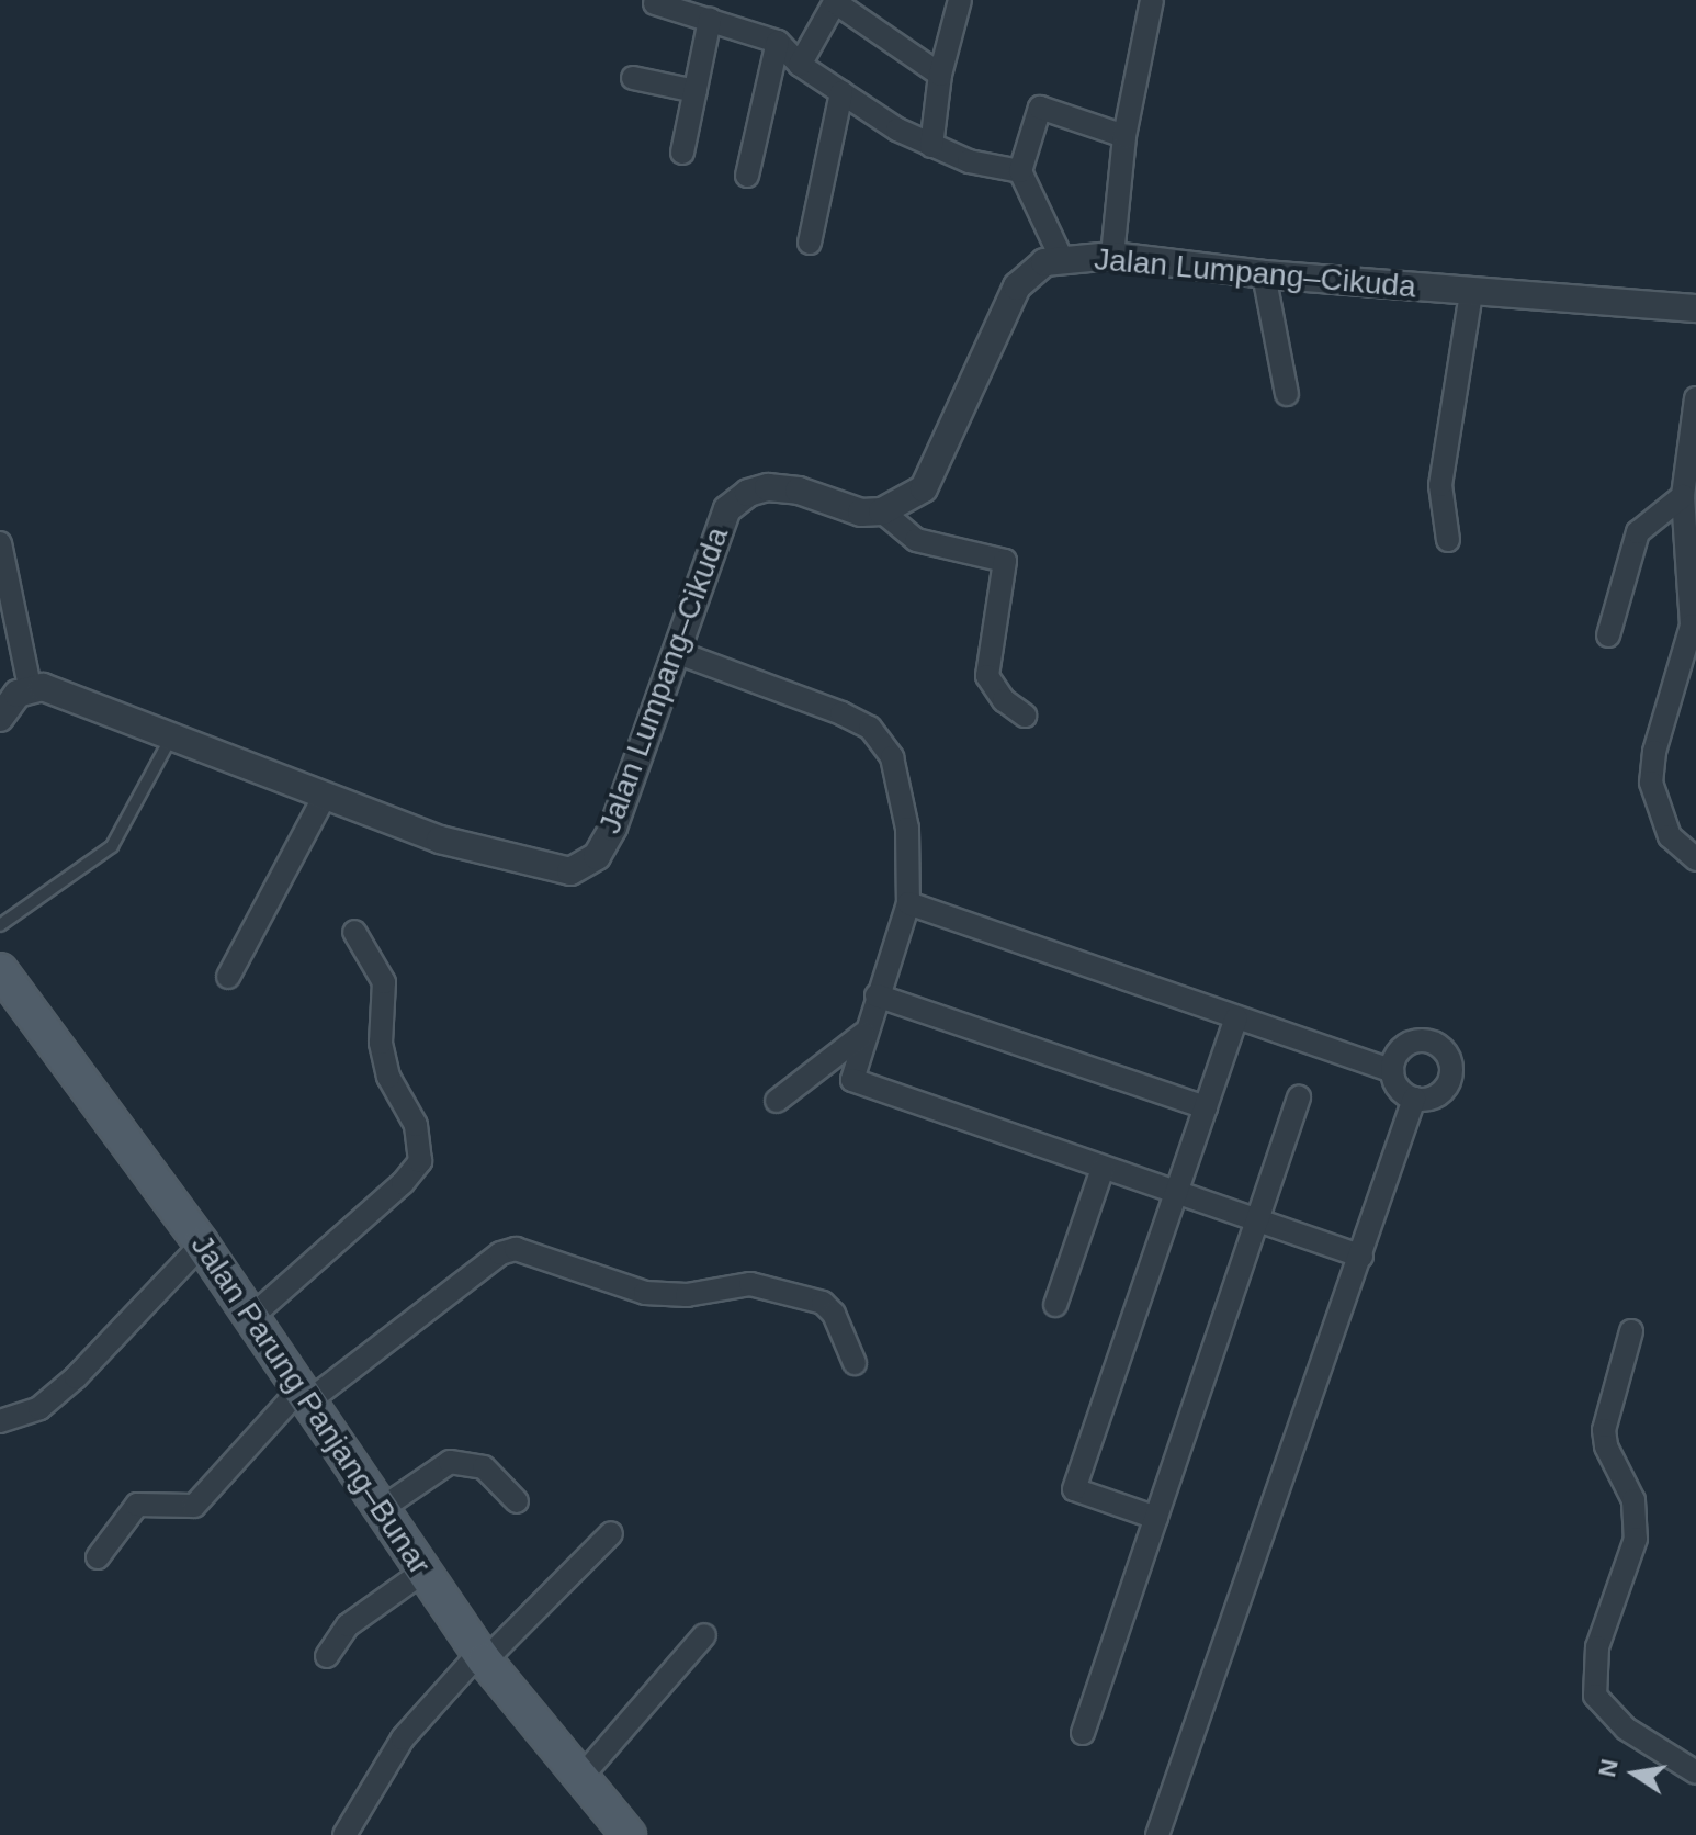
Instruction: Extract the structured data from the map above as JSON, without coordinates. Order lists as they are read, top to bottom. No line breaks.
{"streets":{"main road":["Jalan Parung Panjang–Bunar"],"street":["Jalan Lumpang–Cikuda"]},"north":"left"}
